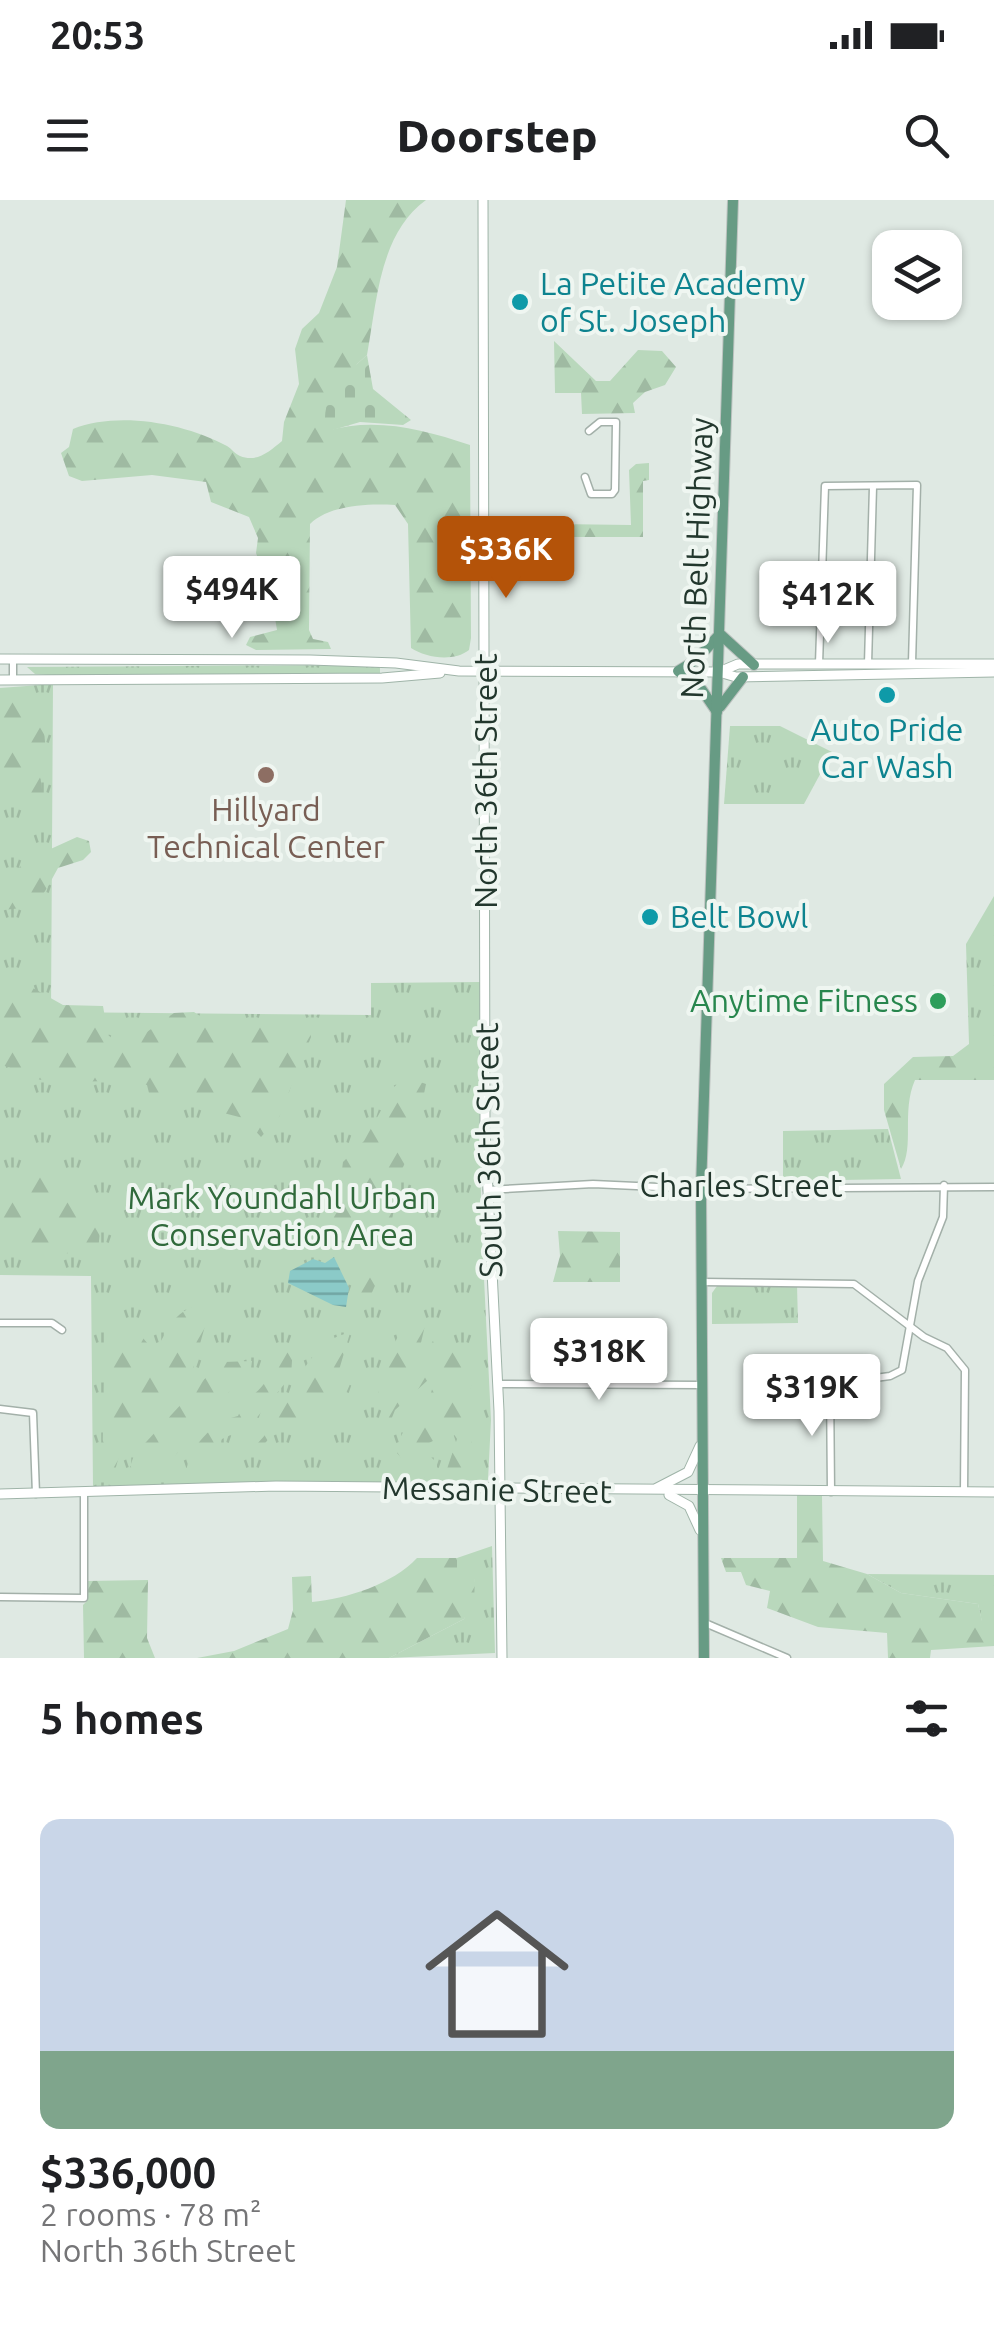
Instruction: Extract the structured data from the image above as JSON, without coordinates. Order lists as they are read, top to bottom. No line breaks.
{"streets":{"main road":["North Belt Highway","North 36th Street","South 36th Street","Messanie Street"],"street":["Charles Street"]},"crossings":[["North Belt Highway","Charles Street"],["North Belt Highway","Messanie Street"],["North 36th Street","South 36th Street"],["South 36th Street","Charles Street"],["South 36th Street","Messanie Street"]],"parks":["Mark Youndahl Urban Conservation Area"],"places":["La Petite Academy of St. Joseph","Auto Pride Car Wash","Hillyard Technical Center","Belt Bowl","Anytime Fitness"],"page":{"status":"20:53","header":"Doorstep","price":["$336K","$494K","$412K","$318K","$319K"],"heading":"5 homes","list":[{"name":"$336,000","note":"2 rooms · 78 m² · North 36th Street"}]}}
